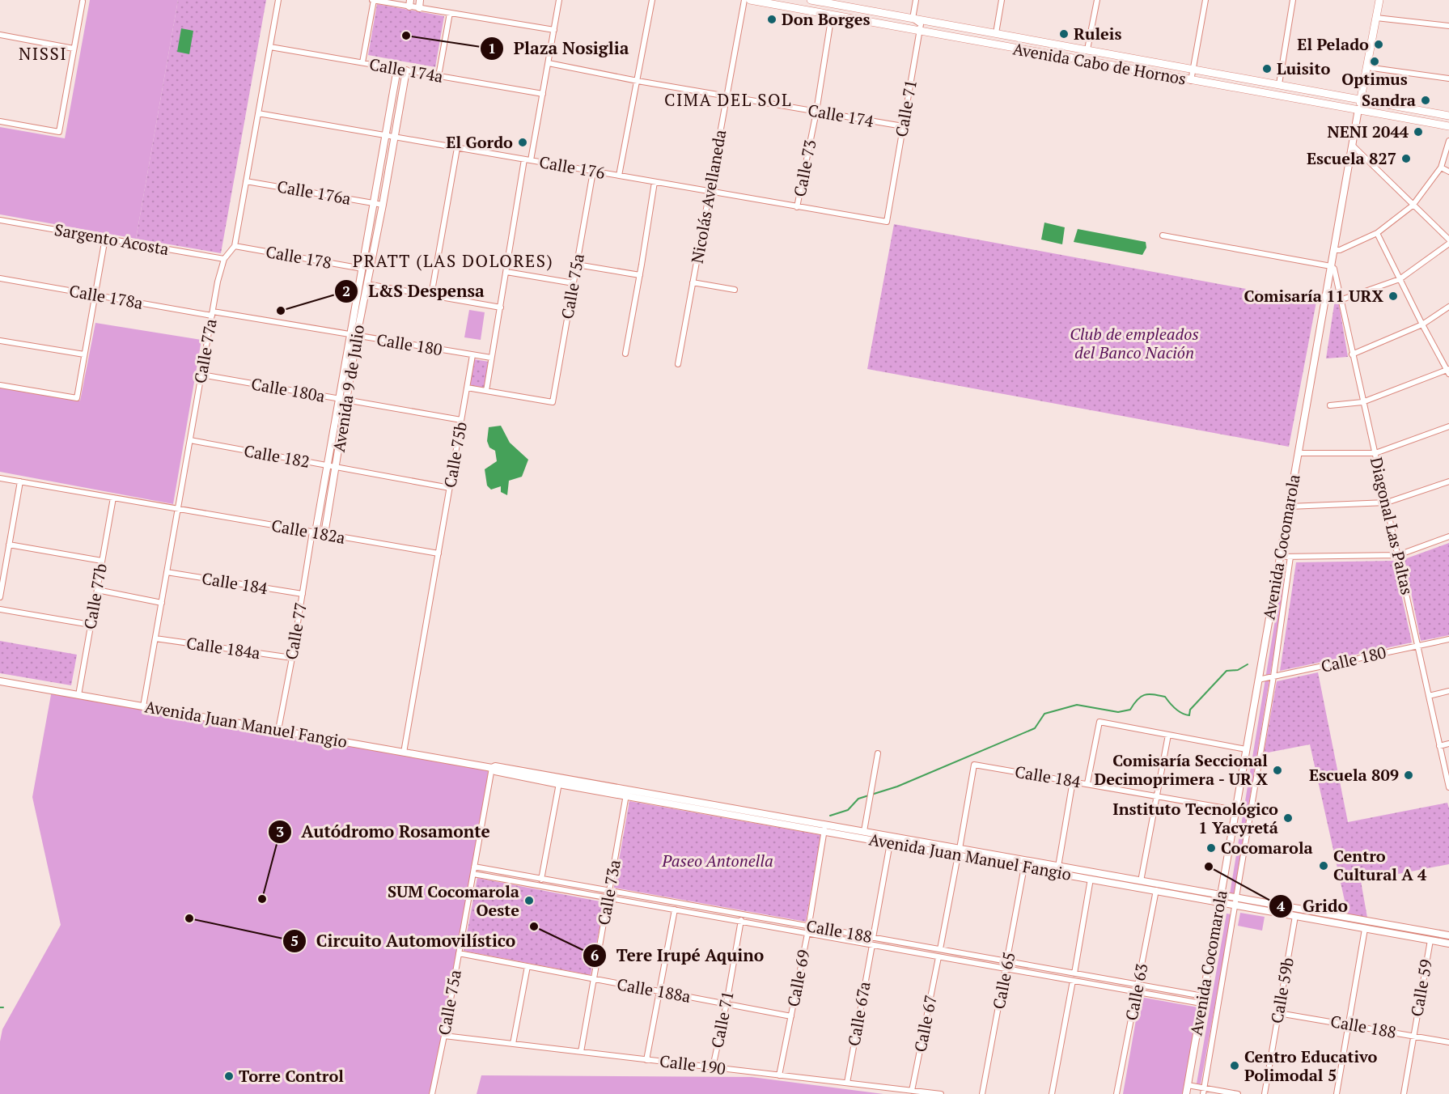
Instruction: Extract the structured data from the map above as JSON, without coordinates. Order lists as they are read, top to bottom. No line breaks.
{"streets":{"main road":["Avenida Cabo de Hornos","Avenida 9 de Julio","Avenida Cocomarola","Avenida Juan Manuel Fangio"],"street":["Calle 174a","Calle 71","Calle 174","Calle 176","Calle 73","Calle 176a","Nicolás Avellaneda","Sargento Acosta","Calle 178","Calle 75a","Calle 178a","Calle 180","Calle 77a","Calle 180a","Calle 75b","Calle 182","Diagonal Las Paltas","Calle 182a","Calle 184","Calle 77b","Calle 77","Calle 184a","Calle 73a","Calle 188","Calle 69","Calle 65","Calle 59","Calle 188a","Calle 59b","Calle 63","Calle 67a","Calle 67","Calle 190"]},"crossings":[["Avenida Cabo de Hornos","Calle 71"],["Avenida Cabo de Hornos","Calle 73"],["Avenida Cabo de Hornos","Avenida Cocomarola"],["Calle 174a","Calle 77a"],["Calle 174a","Avenida 9 de Julio"],["Calle 71","Calle 174"],["Calle 71","Calle 176"],["Calle 71","Calle 188"],["Calle 71","Calle 188a"],["Calle 71","Calle 190"],["Calle 174","Calle 73"],["Calle 174","Nicolás Avellaneda"],["Calle 176","Calle 73"],["Calle 176","Nicolás Avellaneda"],["Calle 176","Calle 75a"],["Calle 176","Calle 77a"],["Calle 176","Avenida 9 de Julio"],["Calle 176a","Calle 77a"],["Calle 176a","Avenida 9 de Julio"],["Sargento Acosta","Calle 77a"],["Calle 178","Calle 77a"],["Calle 178","Avenida 9 de Julio"],["Calle 75a","Avenida Juan Manuel Fangio"],["Calle 75a","Calle 188"],["Calle 75a","Calle 188a"],["Calle 75a","Calle 190"],["Calle 178a","Calle 180"],["Calle 178a","Calle 77a"],["Calle 180","Calle 77a"],["Calle 180","Avenida 9 de Julio"],["Calle 180","Calle 75b"],["Calle 180","Diagonal Las Paltas"],["Calle 180","Avenida Cocomarola"],["Calle 77a","Calle 180a"],["Calle 77a","Calle 182"],["Calle 77a","Calle 182a"],["Calle 77a","Calle 184"],["Calle 77a","Calle 184a"],["Calle 77a","Avenida Juan Manuel Fangio"],["Avenida 9 de Julio","Calle 180a"],["Avenida 9 de Julio","Calle 182"],["Avenida 9 de Julio","Calle 182a"],["Avenida 9 de Julio","Calle 77"],["Calle 180a","Calle 75b"],["Calle 75b","Calle 182"],["Calle 75b","Calle 182a"],["Calle 75b","Avenida Juan Manuel Fangio"],["Diagonal Las Paltas","Avenida Cocomarola"],["Calle 182a","Calle 77"],["Avenida Cocomarola","Calle 184"],["Avenida Cocomarola","Avenida Juan Manuel Fangio"],["Avenida Cocomarola","Calle 188"],["Calle 184","Calle 77"],["Calle 184","Avenida Juan Manuel Fangio"],["Calle 77b","Avenida Juan Manuel Fangio"],["Calle 77","Calle 184a"],["Calle 77","Avenida Juan Manuel Fangio"],["Avenida Juan Manuel Fangio","Calle 73a"],["Avenida Juan Manuel Fangio","Calle 69"],["Avenida Juan Manuel Fangio","Calle 65"],["Avenida Juan Manuel Fangio","Calle 59"],["Avenida Juan Manuel Fangio","Calle 59b"],["Avenida Juan Manuel Fangio","Calle 63"],["Calle 73a","Calle 188"],["Calle 73a","Calle 188a"],["Calle 73a","Calle 190"],["Calle 188","Calle 69"],["Calle 188","Calle 65"],["Calle 188","Calle 59"],["Calle 188","Calle 59b"],["Calle 188","Calle 63"],["Calle 188","Calle 67a"],["Calle 188","Calle 67"],["Calle 69","Calle 188a"],["Calle 69","Calle 190"],["Calle 67a","Calle 190"],["Calle 67","Calle 190"]],"districts":["NISSI","CIMA DEL SOL","PRATT (LAS DOLORES)"],"parks":["Club de empleados del Banco Nación","Paseo Antonella"],"places":["Don Borges","Ruleis","Plaza Nosiglia","El Pelado","Optimus","Luisito","Sandra","NENI 2044","El Gordo","Escuela 827","Comisaría 11 URX","L&S Despensa","Comisaría Seccional Decimoprimera - UR X","Escuela 809","Instituto Tecnológico 1 Yacyretá","Cocomarola","Centro Cultural A 4","Grido","Autódromo Rosamonte","SUM Cocomarola Oeste","Circuito Automovilístico","Tere Irupé Aquino","Centro Educativo Polimodal 5","Torre Control"]}
